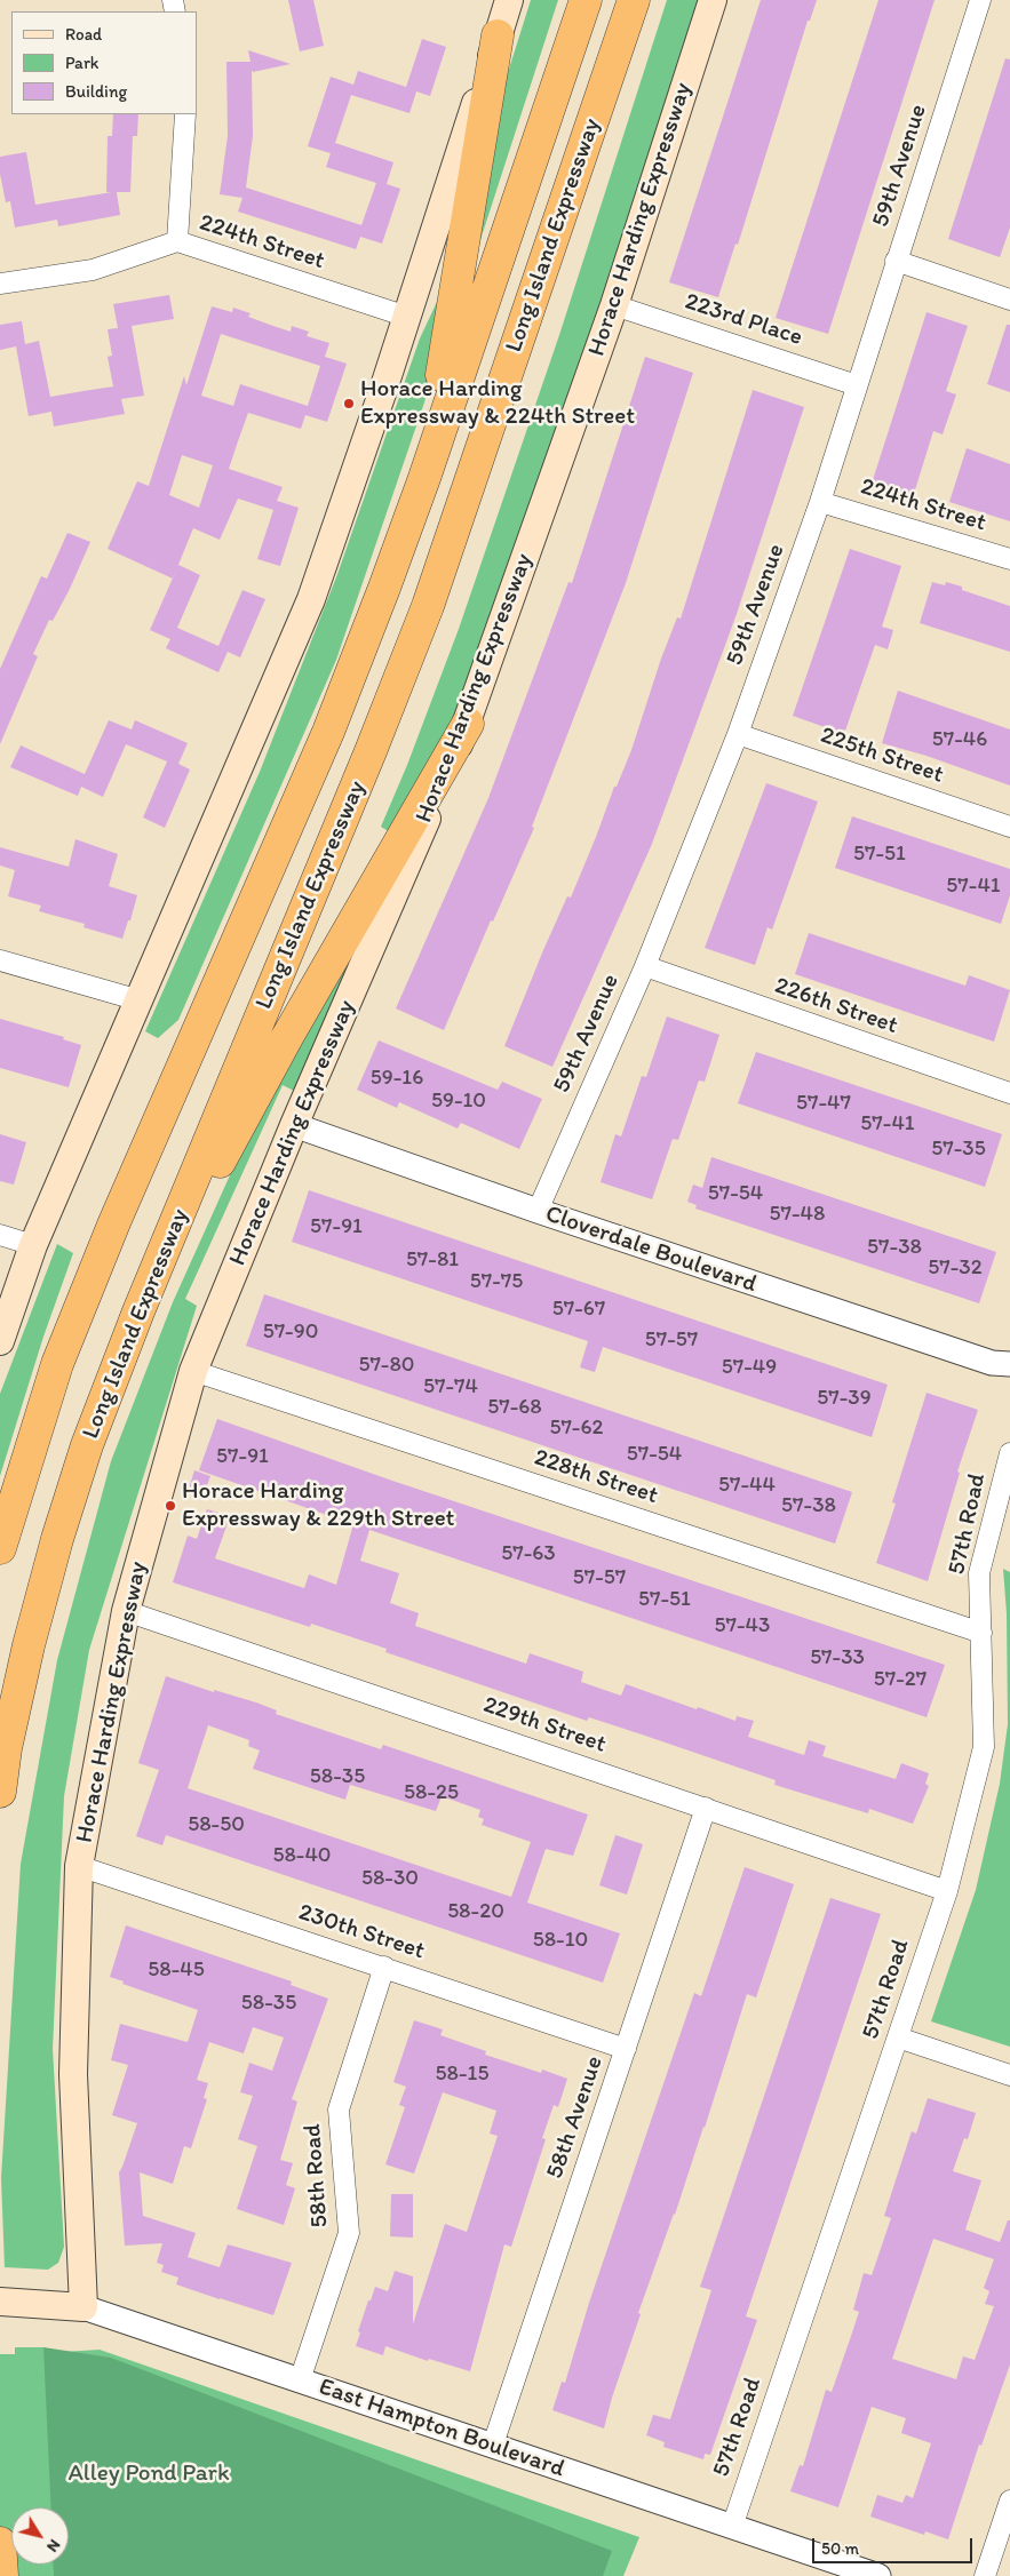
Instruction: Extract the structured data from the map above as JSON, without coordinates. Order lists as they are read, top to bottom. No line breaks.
{"streets":{"highway":["Long Island Expressway"],"main road":["Horace Harding Expressway","East Hampton Boulevard"],"street":["59th Avenue","224th Street","223rd Place","225th Street","226th Street","Cloverdale Boulevard","228th Street","57th Road","229th Street","230th Street","58th Avenue","58th Road"]},"crossings":[["59th Avenue","224th Street"],["59th Avenue","223rd Place"],["59th Avenue","225th Street"],["59th Avenue","226th Street"],["59th Avenue","Cloverdale Boulevard"],["Horace Harding Expressway","223rd Place"],["Horace Harding Expressway","Cloverdale Boulevard"],["Horace Harding Expressway","228th Street"],["Horace Harding Expressway","229th Street"],["Horace Harding Expressway","230th Street"],["Horace Harding Expressway","East Hampton Boulevard"],["228th Street","57th Road"],["57th Road","229th Street"],["57th Road","East Hampton Boulevard"],["229th Street","58th Avenue"],["230th Street","58th Avenue"],["230th Street","58th Road"],["58th Avenue","East Hampton Boulevard"],["58th Road","East Hampton Boulevard"]],"parks":["Alley Pond Park"],"places":["Horace Harding Expressway & 224th Street","Horace Harding Expressway & 229th Street"],"house_numbers":["57-46","57-51","57-41","59-16","59-10","57-47","57-41","57-35","57-54","57-48","57-91","57-38","57-81","57-32","57-75","57-67","57-90","57-57","57-80","57-49","57-74","57-39","57-68","57-62","57-54","57-91","57-44","57-38","57-63","57-57","57-51","57-43","57-33","57-27","58-35","58-25","58-50","58-40","58-30","58-20","58-10","58-45","58-35","58-15"],"legend":["Road","Park","Building"],"scale_bar":"50 m","north":"bottom right"}
